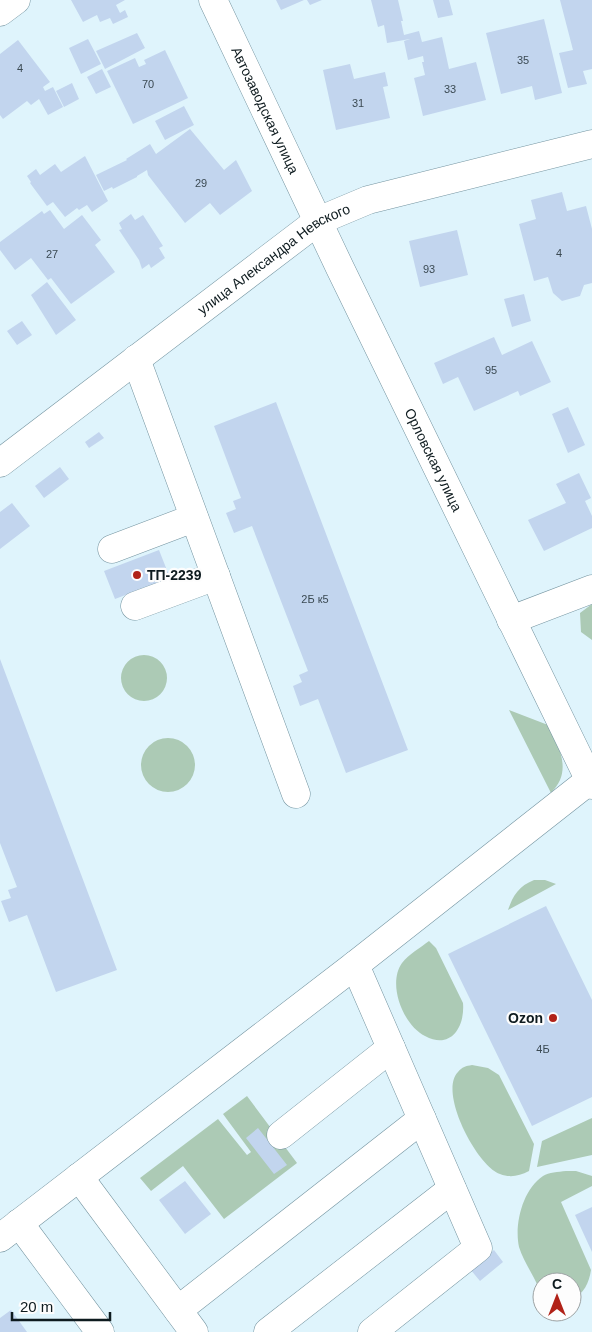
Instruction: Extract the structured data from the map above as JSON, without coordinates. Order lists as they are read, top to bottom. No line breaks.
{"streets":{"street":["Автозаводская улица","улица Александра Невского","Орловская улица"]},"crossings":[["Автозаводская улица","улица Александра Невского"],["Автозаводская улица","Орловская улица"],["улица Александра Невского","Орловская улица"]],"places":["ТП-2239","Ozon"],"house_numbers":["35","4","70","33","31","29","4","27","93","95","2Б к5","4Б"],"scale_bar":"20 m","north":"top"}
